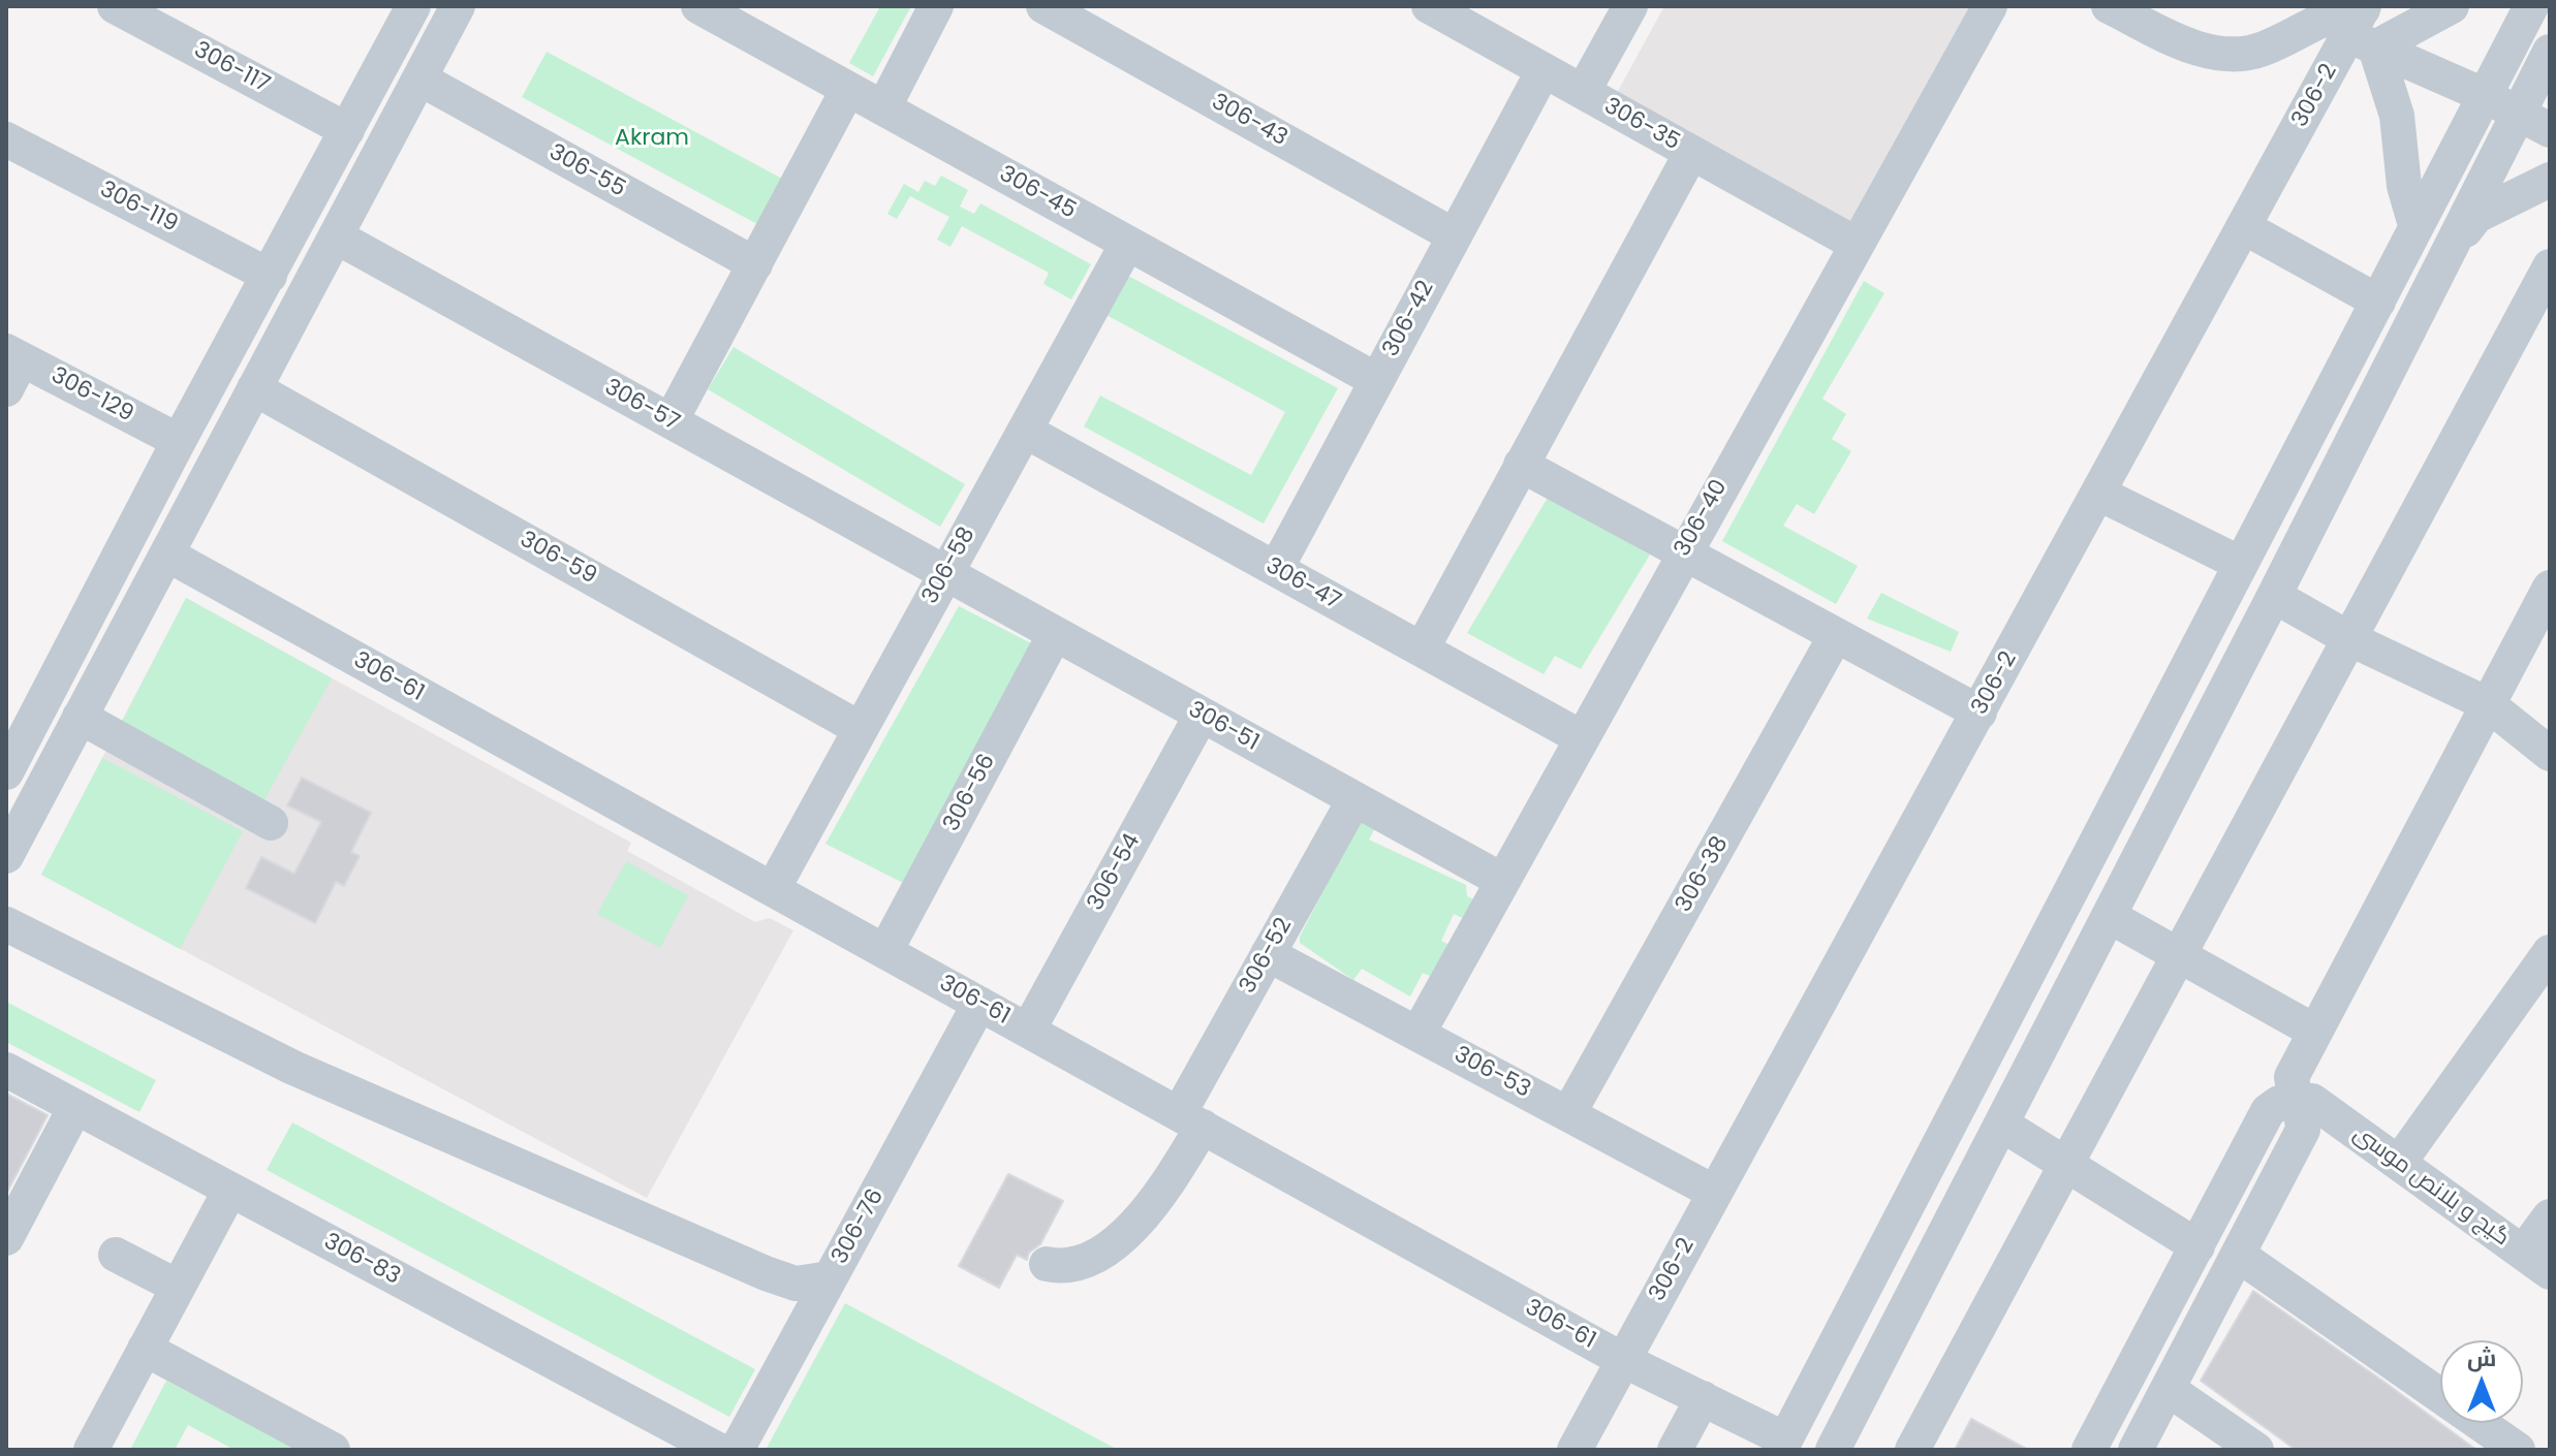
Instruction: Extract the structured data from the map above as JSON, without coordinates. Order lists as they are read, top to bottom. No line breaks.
{"streets":{"street":["306-117","306-2","306-43","306-35","306-55","306-45","306-119","306-42","306-129","306-57","306-40","306-59","306-58","306-47","306-61","306-51","306-56","306-54","306-38","306-52","306-53","گيج و بلانص موسى","306-76","306-83"]},"crossings":[["306-2","306-61"],["306-2","306-53"],["306-43","306-42"],["306-35","306-42"],["306-35","306-40"],["306-45","306-42"],["306-45","306-58"],["306-42","306-47"],["306-57","306-58"],["306-57","306-51"],["306-40","306-47"],["306-40","306-51"],["306-40","306-53"],["306-59","306-58"],["306-58","306-47"],["306-58","306-61"],["306-58","306-51"],["306-61","306-56"],["306-61","306-54"],["306-61","306-52"],["306-61","306-76"],["306-51","306-56"],["306-51","306-54"],["306-51","306-52"],["306-38","306-53"],["306-52","306-53"]],"parks":["Akram"],"north":"top"}
